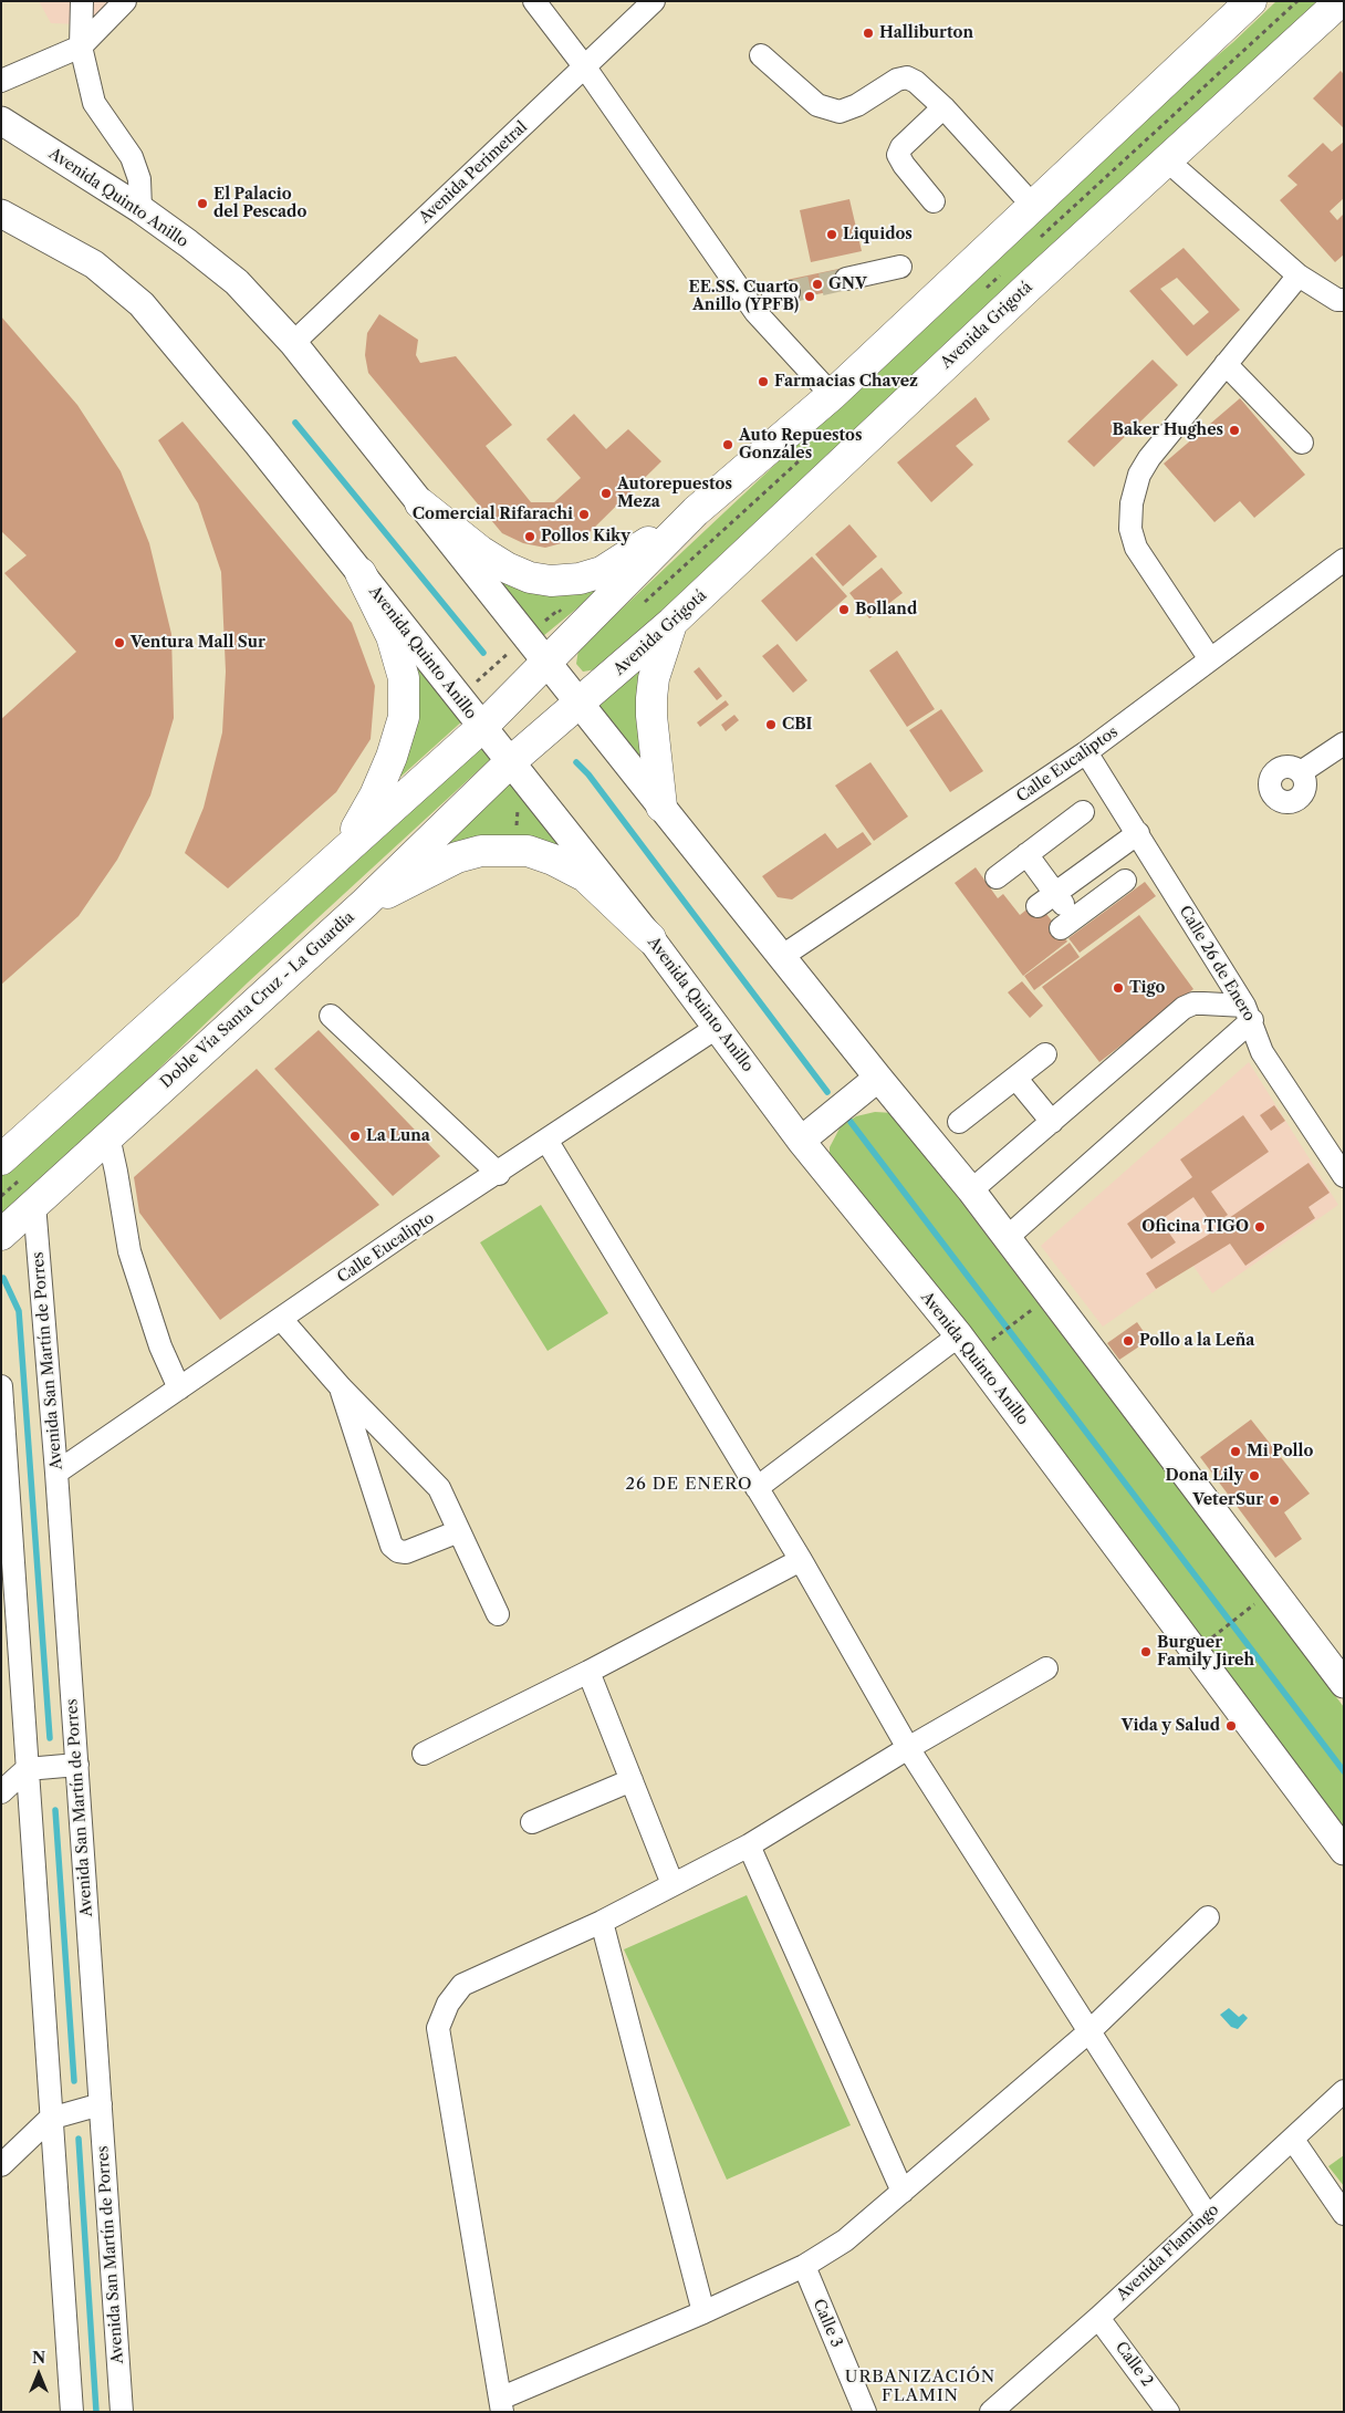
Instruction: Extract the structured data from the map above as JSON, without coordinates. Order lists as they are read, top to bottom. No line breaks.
{"streets":{"highway":["Avenida Grigotá","Doble Vía Santa Cruz - La Guardia"],"main road":["Avenida Quinto Anillo"],"street":["Avenida Perimetral","Calle Eucaliptos","Calle 26 de Enero","Calle Eucalipto","Avenida San Martín de Porres","Avenida Flamingo","Calle 3","Calle 2"]},"crossings":[["Avenida Perimetral","Avenida Quinto Anillo"],["Avenida Quinto Anillo","Avenida Grigotá"],["Avenida Quinto Anillo","Calle Eucaliptos"],["Avenida Quinto Anillo","Doble Vía Santa Cruz - La Guardia"],["Avenida Quinto Anillo","Calle Eucalipto"],["Avenida Grigotá","Doble Vía Santa Cruz - La Guardia"],["Calle Eucaliptos","Calle 26 de Enero"],["Doble Vía Santa Cruz - La Guardia","Avenida San Martín de Porres"],["Calle Eucalipto","Avenida San Martín de Porres"],["Avenida Flamingo","Calle 2"]],"districts":["26 DE ENERO","URBANIZACIÓN FLAMIN"],"places":["Halliburton","El Palacio del Pescado","Liquidos","GNV","EE.SS. Cuarto Anillo (YPFB)","Farmacias Chavez","Baker Hughes","Auto Repuestos Gonzáles","Autorepuestos Meza","Comercial Rifarachi","Pollos Kiky","Bolland","Ventura Mall Sur","CBI","Tigo","La Luna","Oficina TIGO","Pollo a la Leña","Mi Pollo","Dona Lily","VeterSur","Burguer Family Jireh","Vida y Salud"],"north":"top"}
